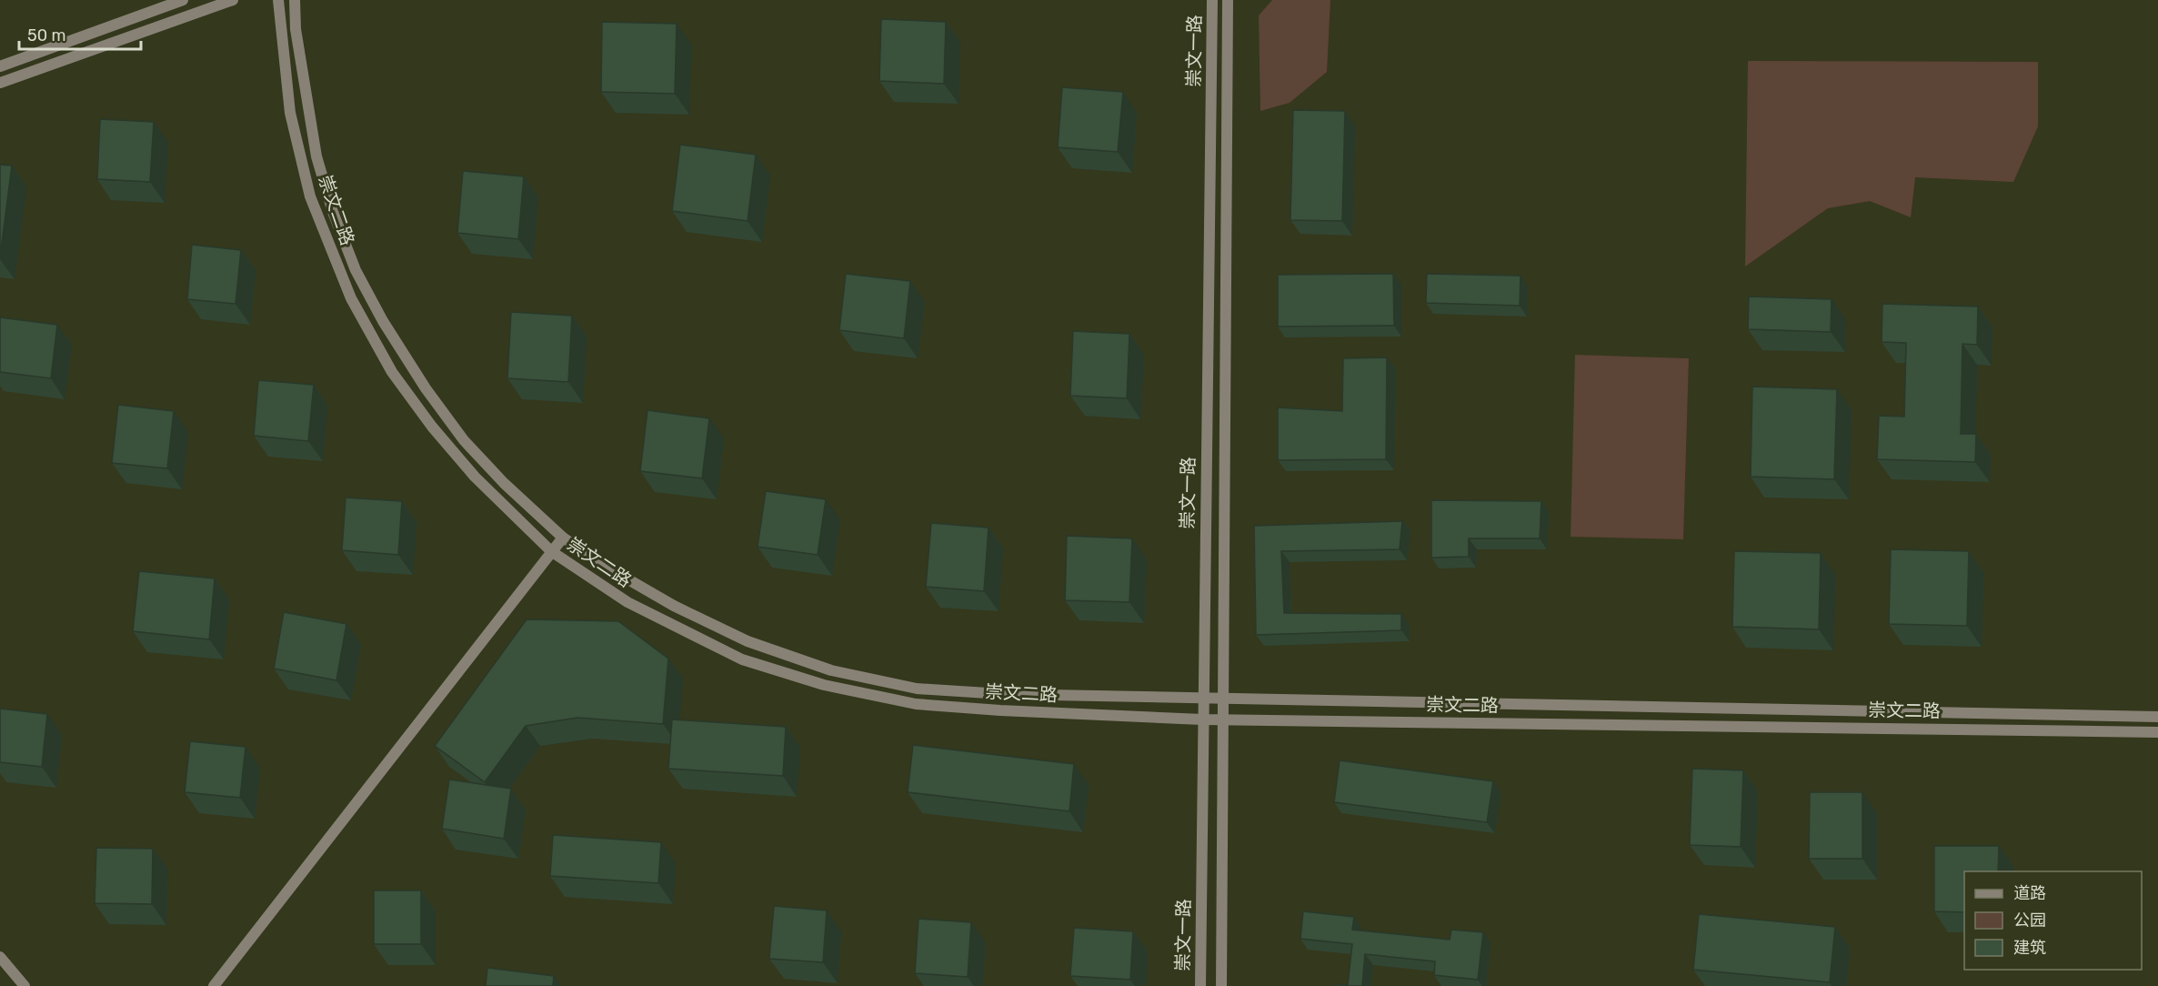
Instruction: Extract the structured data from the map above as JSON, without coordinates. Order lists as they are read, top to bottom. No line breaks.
{"streets":{"street":["崇文一路","崇文二路"]},"crossings":[["崇文一路","崇文二路"]],"legend":["道路","公园","建筑"],"scale_bar":"50 m"}
